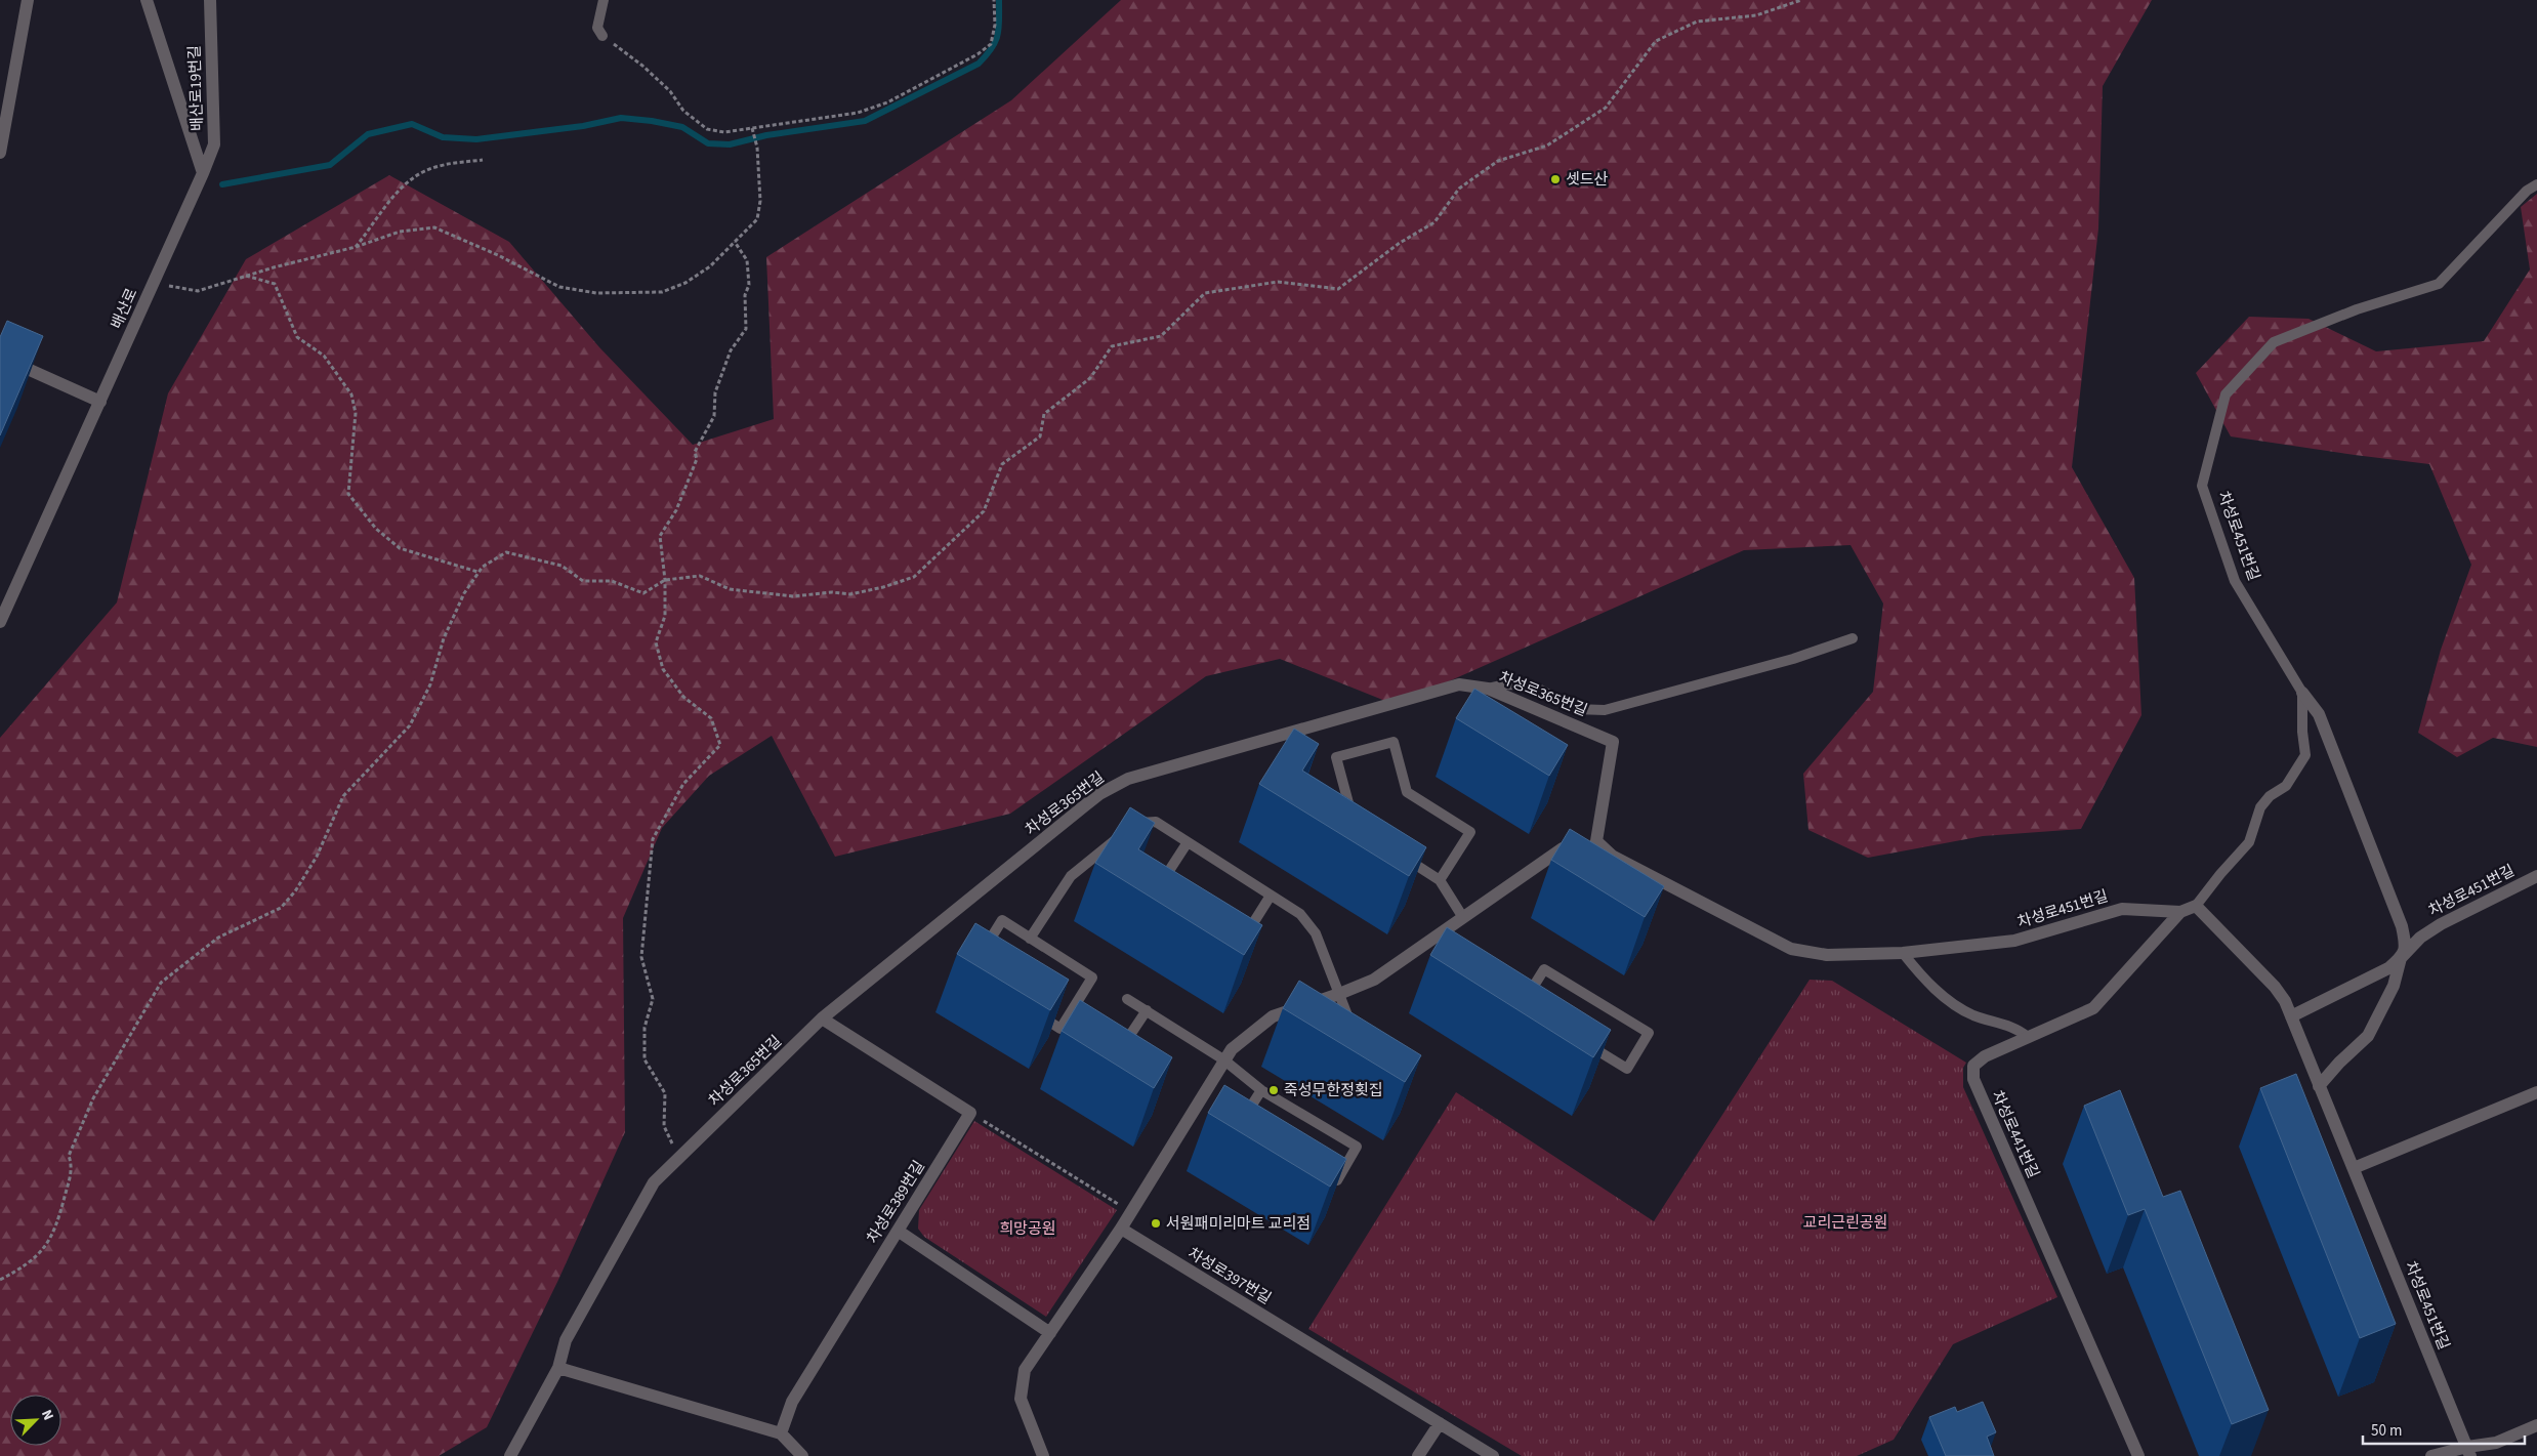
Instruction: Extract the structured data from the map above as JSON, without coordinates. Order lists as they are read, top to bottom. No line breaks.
{"streets":{"street":["배산로19번길","배산로","차성로451번길","차성로365번길","차성로441번길","차성로389번길","차성로397번길"]},"crossings":[["배산로19번길","배산로"],["차성로451번길","차성로365번길"],["차성로451번길","차성로441번길"]],"parks":["교리근린공원","희망공원"],"places":["셋드산","죽성무한정횟집","서원패미리마트 교리점"],"scale_bar":"50 m","north":"top right"}
